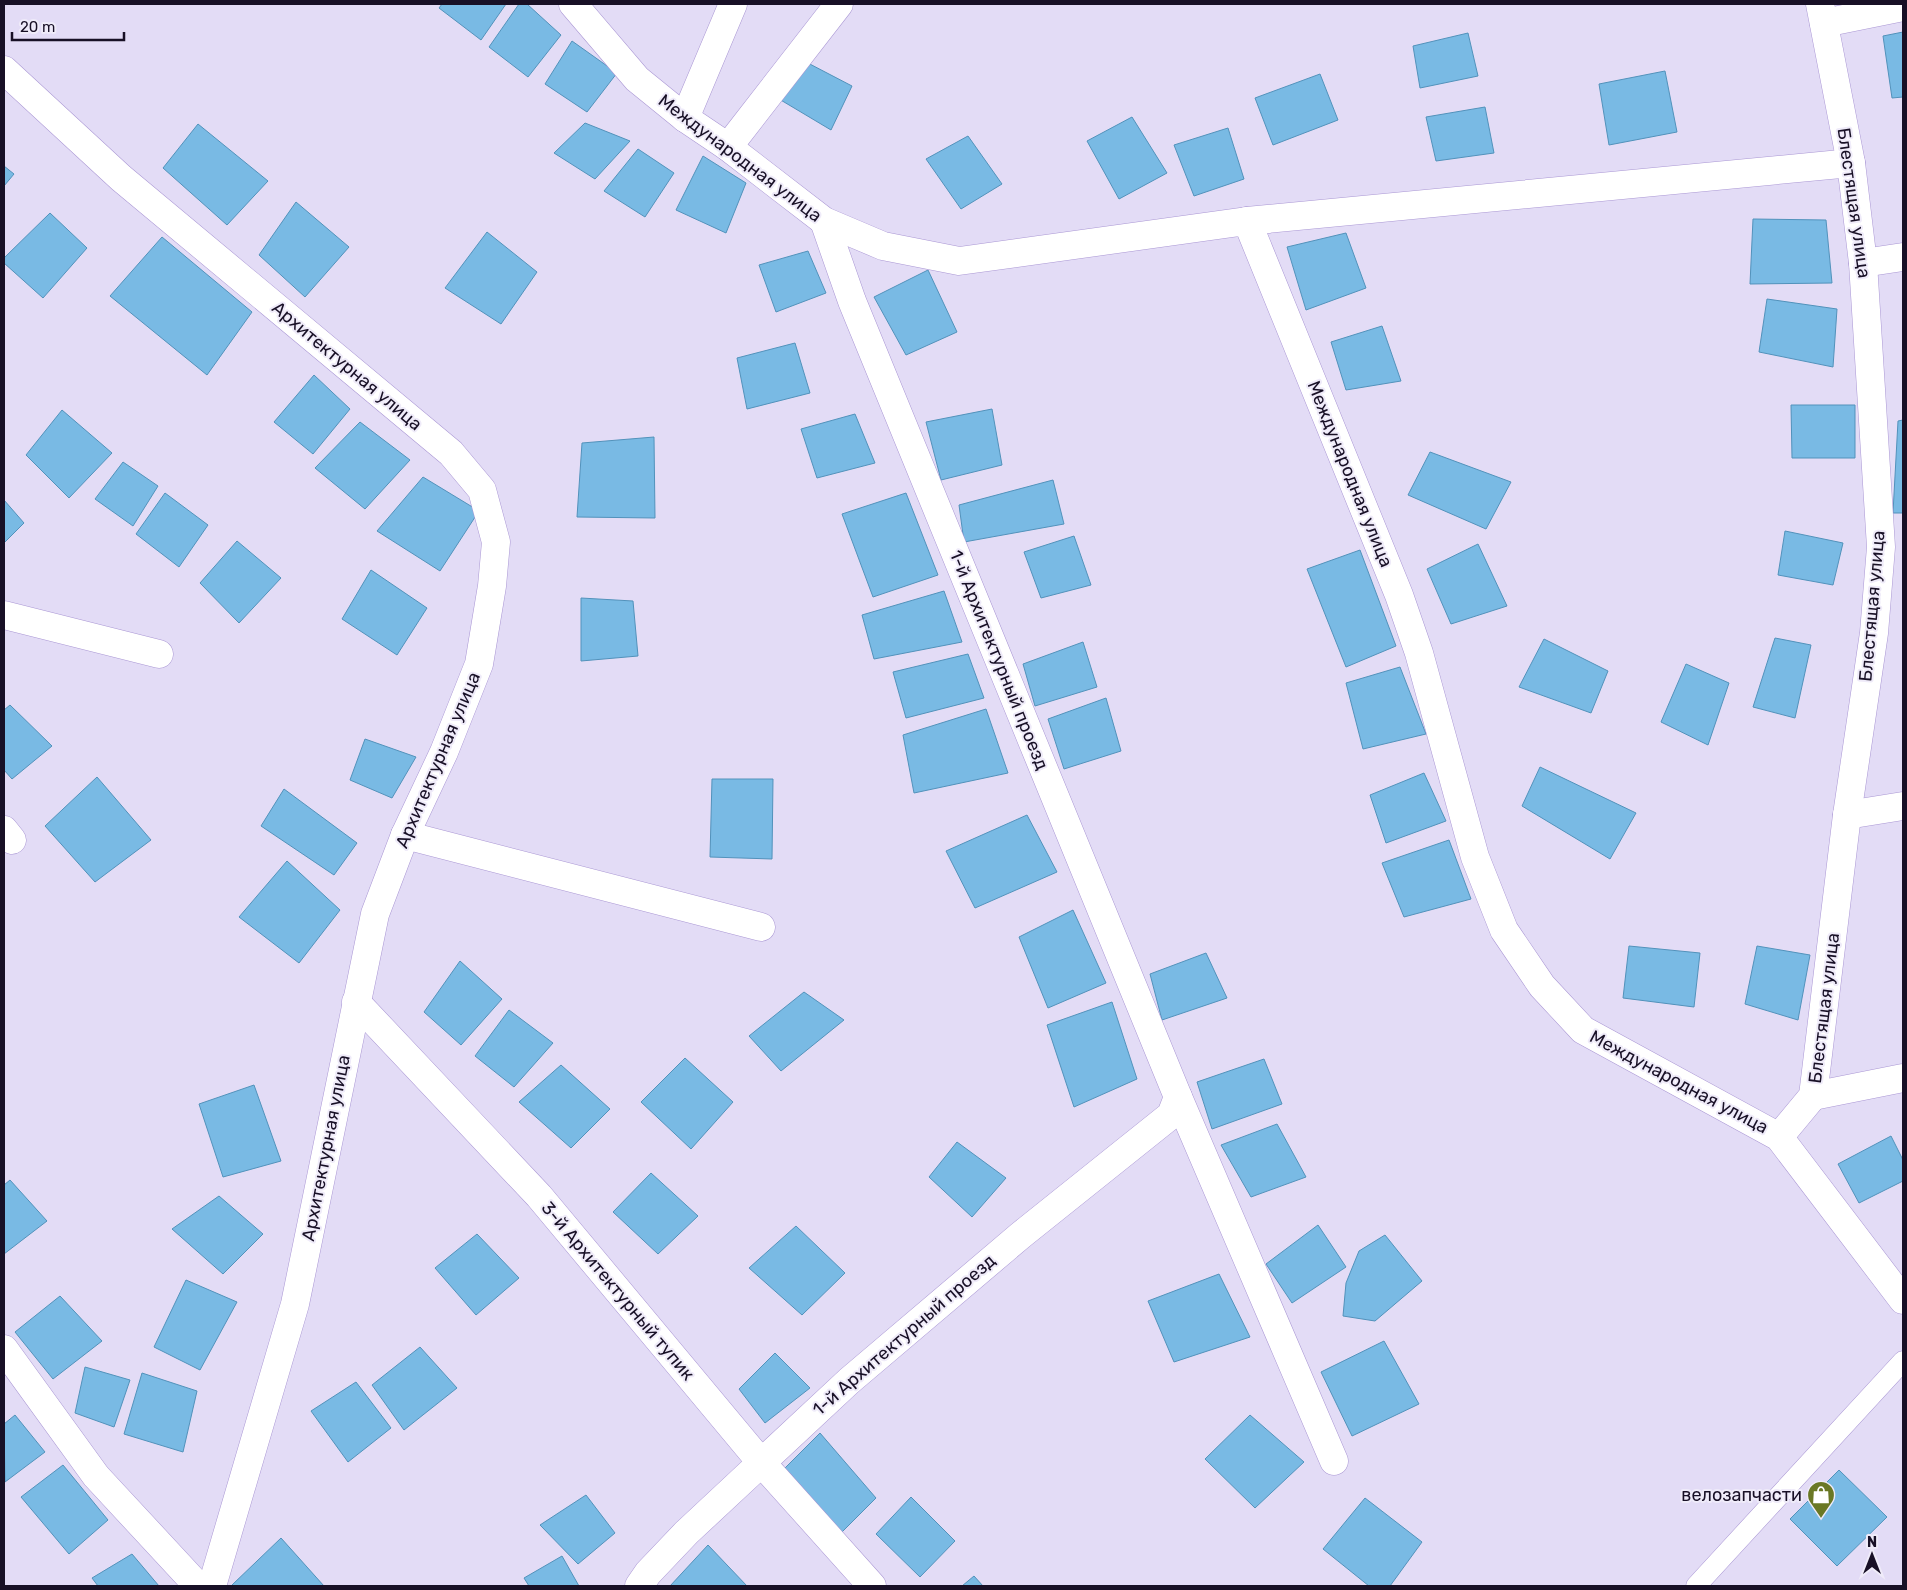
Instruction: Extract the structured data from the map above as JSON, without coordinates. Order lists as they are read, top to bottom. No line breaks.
{"streets":{"street":["Международная улица","Блестящая улица","Архитектурная улица","1-й Архитектурный проезд","3-й Архитектурный тупик"]},"crossings":[["Международная улица","Блестящая улица"],["Международная улица","1-й Архитектурный проезд"],["Архитектурная улица","3-й Архитектурный тупик"],["1-й Архитектурный проезд","3-й Архитектурный тупик"]],"places":{"shop":["велозапчасти"]},"scale_bar":"20 m","north":"top"}
